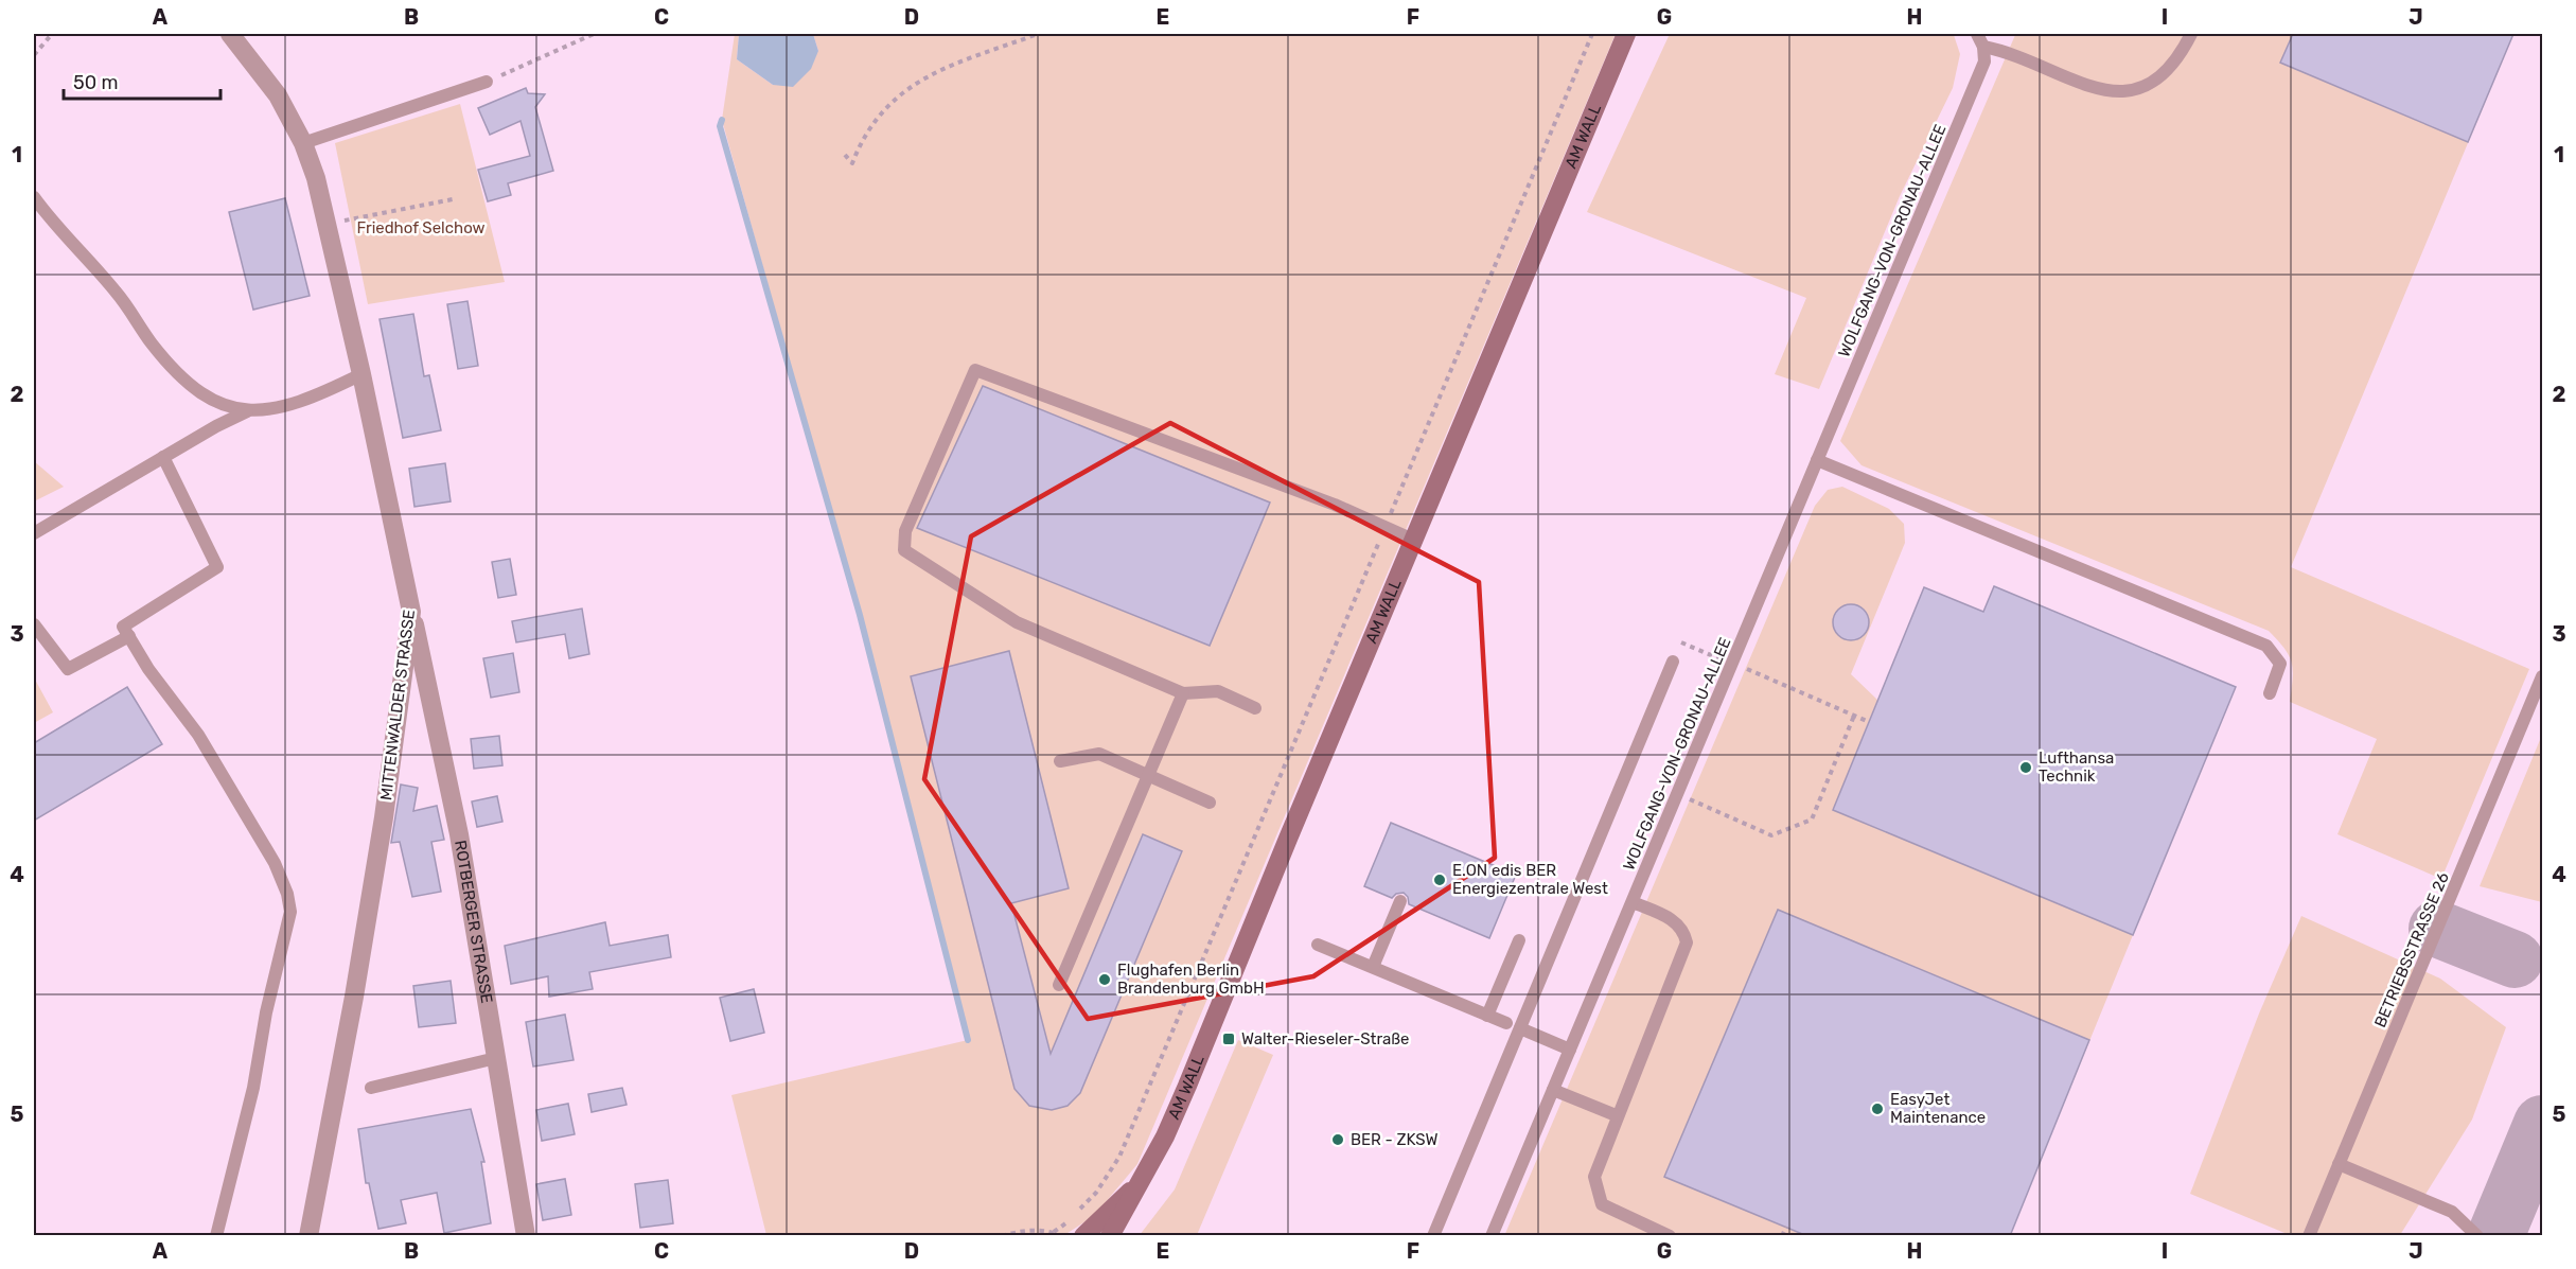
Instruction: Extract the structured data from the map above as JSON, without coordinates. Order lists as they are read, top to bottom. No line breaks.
{"streets":{"street":["AM WALL","MITTENWALDER STRASSE","ROTBERGER STRASSE"],"lane":["WOLFGANG-VON-GRONAU-ALLEE","BETRIEBSSTRASSE 26"]},"crossings":[["MITTENWALDER STRASSE","ROTBERGER STRASSE"]],"parks":["Friedhof Selchow"],"places":{"other":["Lufthansa Technik","E.ON edis BER Energiezentrale West","Flughafen Berlin Brandenburg GmbH","EasyJet Maintenance","BER - ZKSW"],"transit":["Walter-Rieseler-Straße"]},"scale_bar":"50 m","grid":{"columns":["A","B","C","D","E","F","G","H","I","J"],"rows":["1","2","3","4","5"]}}
